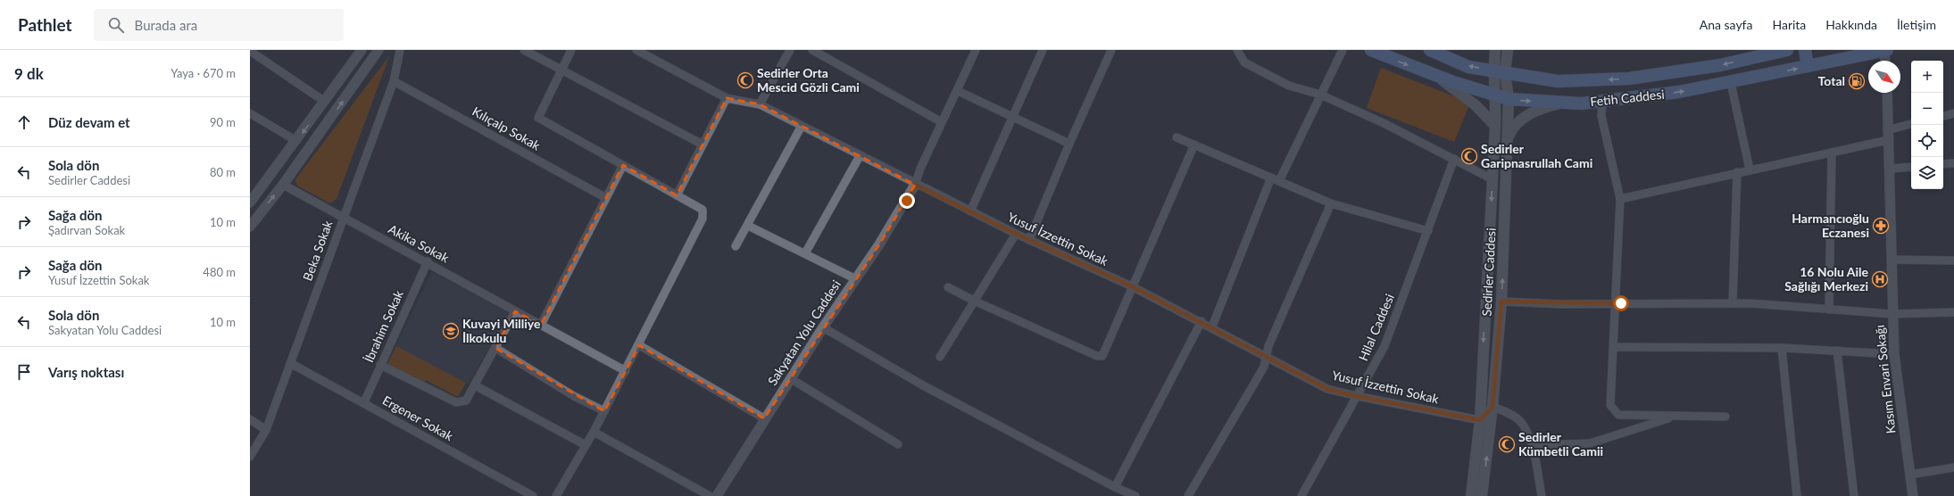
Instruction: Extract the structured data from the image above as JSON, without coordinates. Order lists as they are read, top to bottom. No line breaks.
{"streets":{"main road":["Fetih Caddesi","Sedirler Caddesi"],"street":["Kılıçalp Sokak","Yusuf İzzettin Sokak","Akika Sokak","Beka Sokak","İbrahim Sokak","Hilal Caddesi","Sakyatan Yolu Caddesi","Kasım Envari Sokağı","Ergener Sokak"]},"crossings":[["Fetih Caddesi","Sedirler Caddesi"],["Kılıçalp Sokak","Beka Sokak"],["Yusuf İzzettin Sokak","Sedirler Caddesi"],["Yusuf İzzettin Sokak","Hilal Caddesi"],["Yusuf İzzettin Sokak","Sakyatan Yolu Caddesi"],["Akika Sokak","Beka Sokak"],["Akika Sokak","İbrahim Sokak"],["Beka Sokak","Ergener Sokak"],["İbrahim Sokak","Ergener Sokak"]],"places":{"mosque":["Sedirler Orta Mescid Gözli Cami","Sedirler Garipnasrullah Cami","Sedirler Kümbetli Camii"],"fuel station":["Total"],"pharmacy":["Harmancıoğlu Eczanesi"],"hospital":["16 Nolu Aile Sağlığı Merkezi"],"school or university":["Kuvayi Milliye İlkokulu"]},"north":"bottom right","page":{"header":"Pathlet","search":"Burada ara","nav":["Ana sayfa","Harita","Hakkında","İletişim"],"heading":["9 dk","Yaya · 670 m"],"map_buttons":["+","−"],"list":[["Düz devam et","90 m"],["Sola dön","Sedirler Caddesi","80 m"],["Sağa dön","Şadırvan Sokak","10 m"],["Sağa dön","Yusuf İzzettin Sokak","480 m"],["Sola dön","Sakyatan Yolu Caddesi","10 m"],"Varış noktası"]}}
